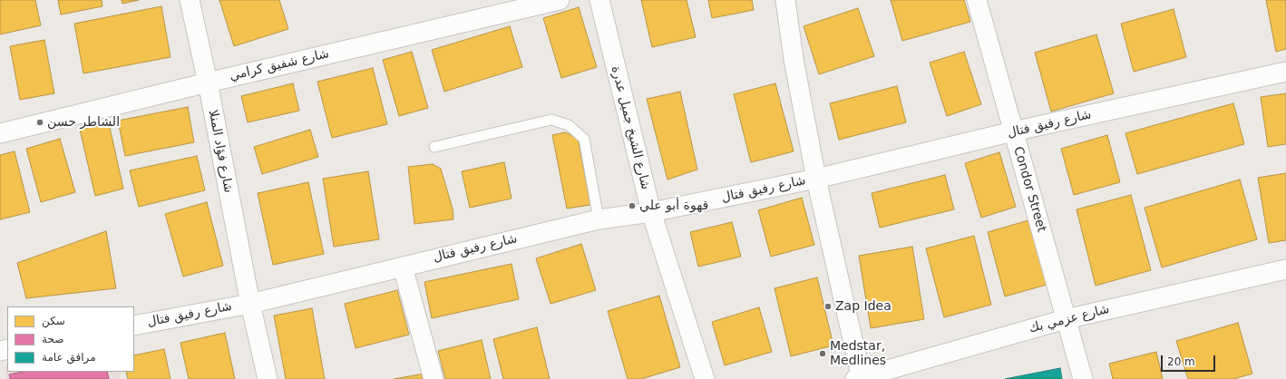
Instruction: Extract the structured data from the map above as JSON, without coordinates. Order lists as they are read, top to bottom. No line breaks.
{"streets":{"street":["شارع شفيق كرامي","شارع رفيق فتال","شارع الشيخ جميل عدرة","شارع فؤاد المنلا","Condor Street","شارع عزمي بك"]},"crossings":[["شارع شفيق كرامي","شارع فؤاد المنلا"],["شارع رفيق فتال","شارع الشيخ جميل عدرة"],["شارع رفيق فتال","شارع فؤاد المنلا"],["شارع رفيق فتال","Condor Street"],["Condor Street","شارع عزمي بك"]],"places":["الشاطر حسن","قهوة أبو علي","Zap Idea","Medstar, Medlines"],"legend":["سكن","صحة","مرافق عامة"],"scale_bar":"20 m"}
